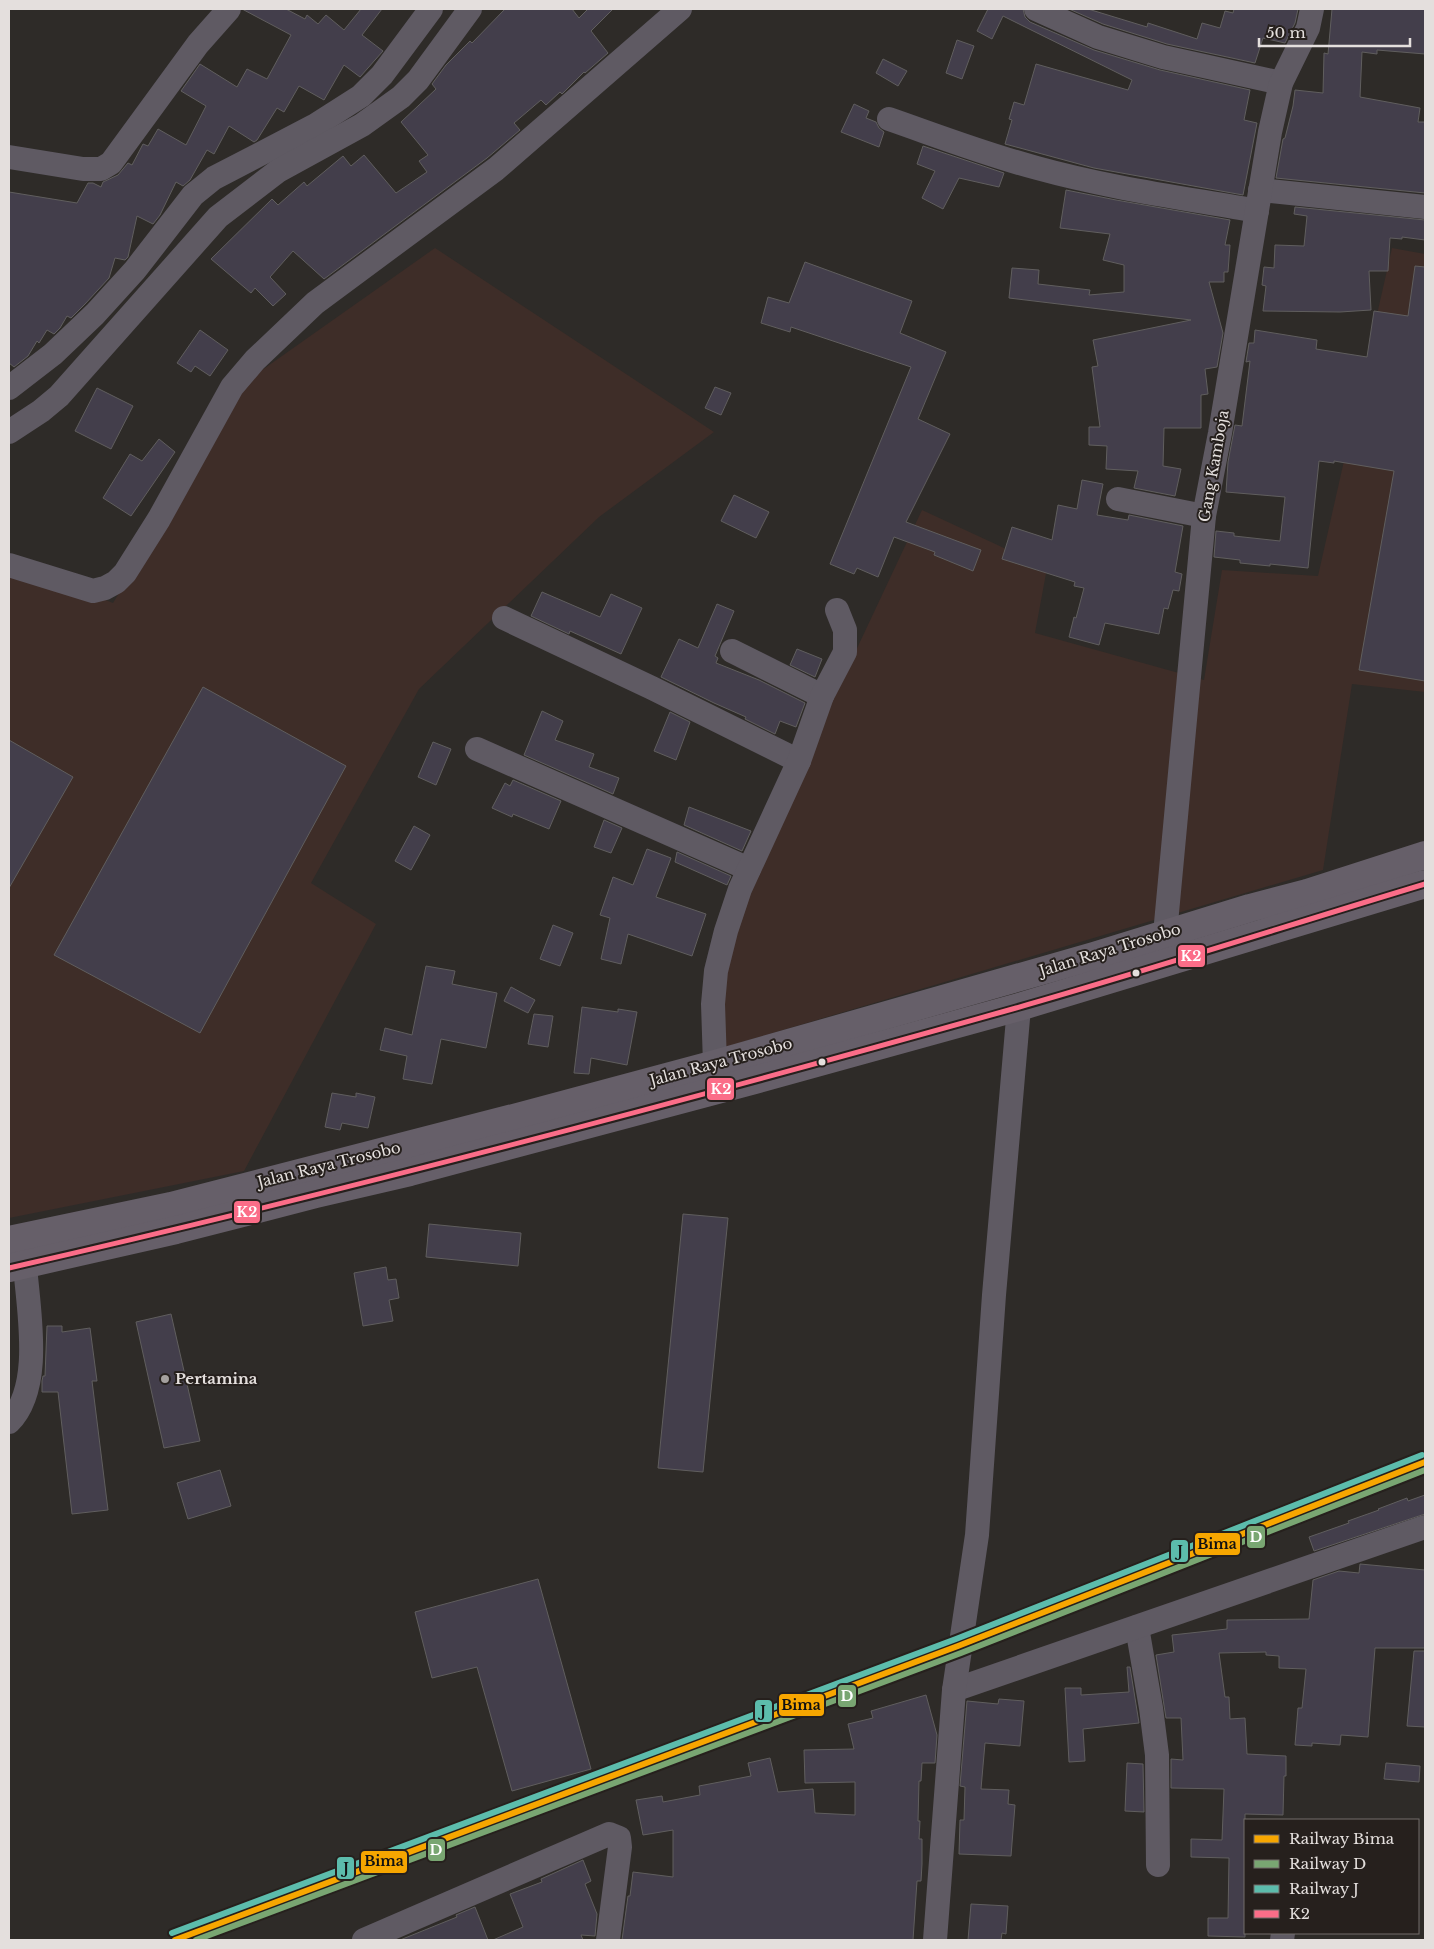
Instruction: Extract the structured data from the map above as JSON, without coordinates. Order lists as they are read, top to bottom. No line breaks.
{"streets":{"highway":["Jalan Raya Trosobo"],"street":["Gang Kamboja"]},"crossings":[["Gang Kamboja","Jalan Raya Trosobo"]],"places":["Pertamina"],"lines":["transit line K2","rail line J","rail line Bima","rail line D"],"legend":["Railway Bima","Railway D","Railway J","K2"],"scale_bar":"50 m"}
